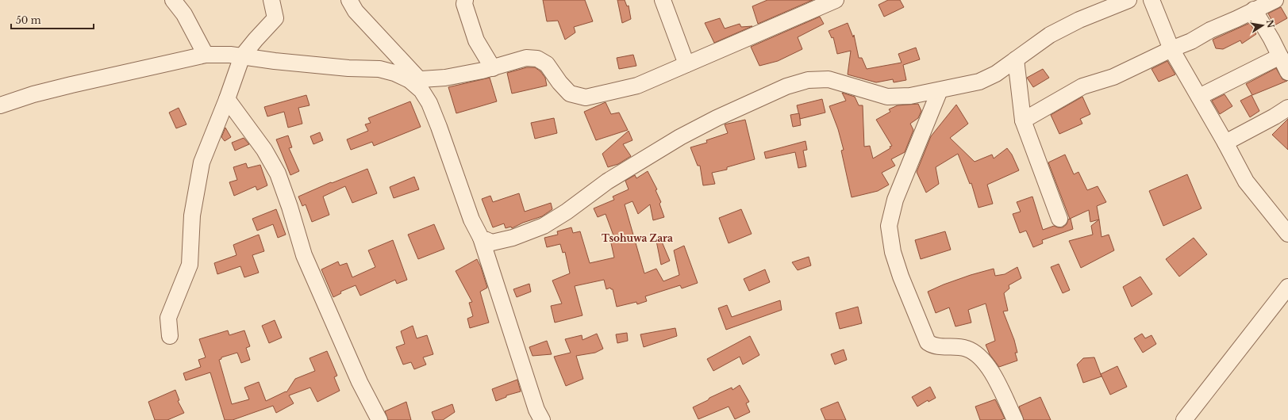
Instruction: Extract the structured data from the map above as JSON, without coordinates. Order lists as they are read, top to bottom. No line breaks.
{"districts":["Tsohuwa Zara"],"scale_bar":"50 m","north":"right"}
